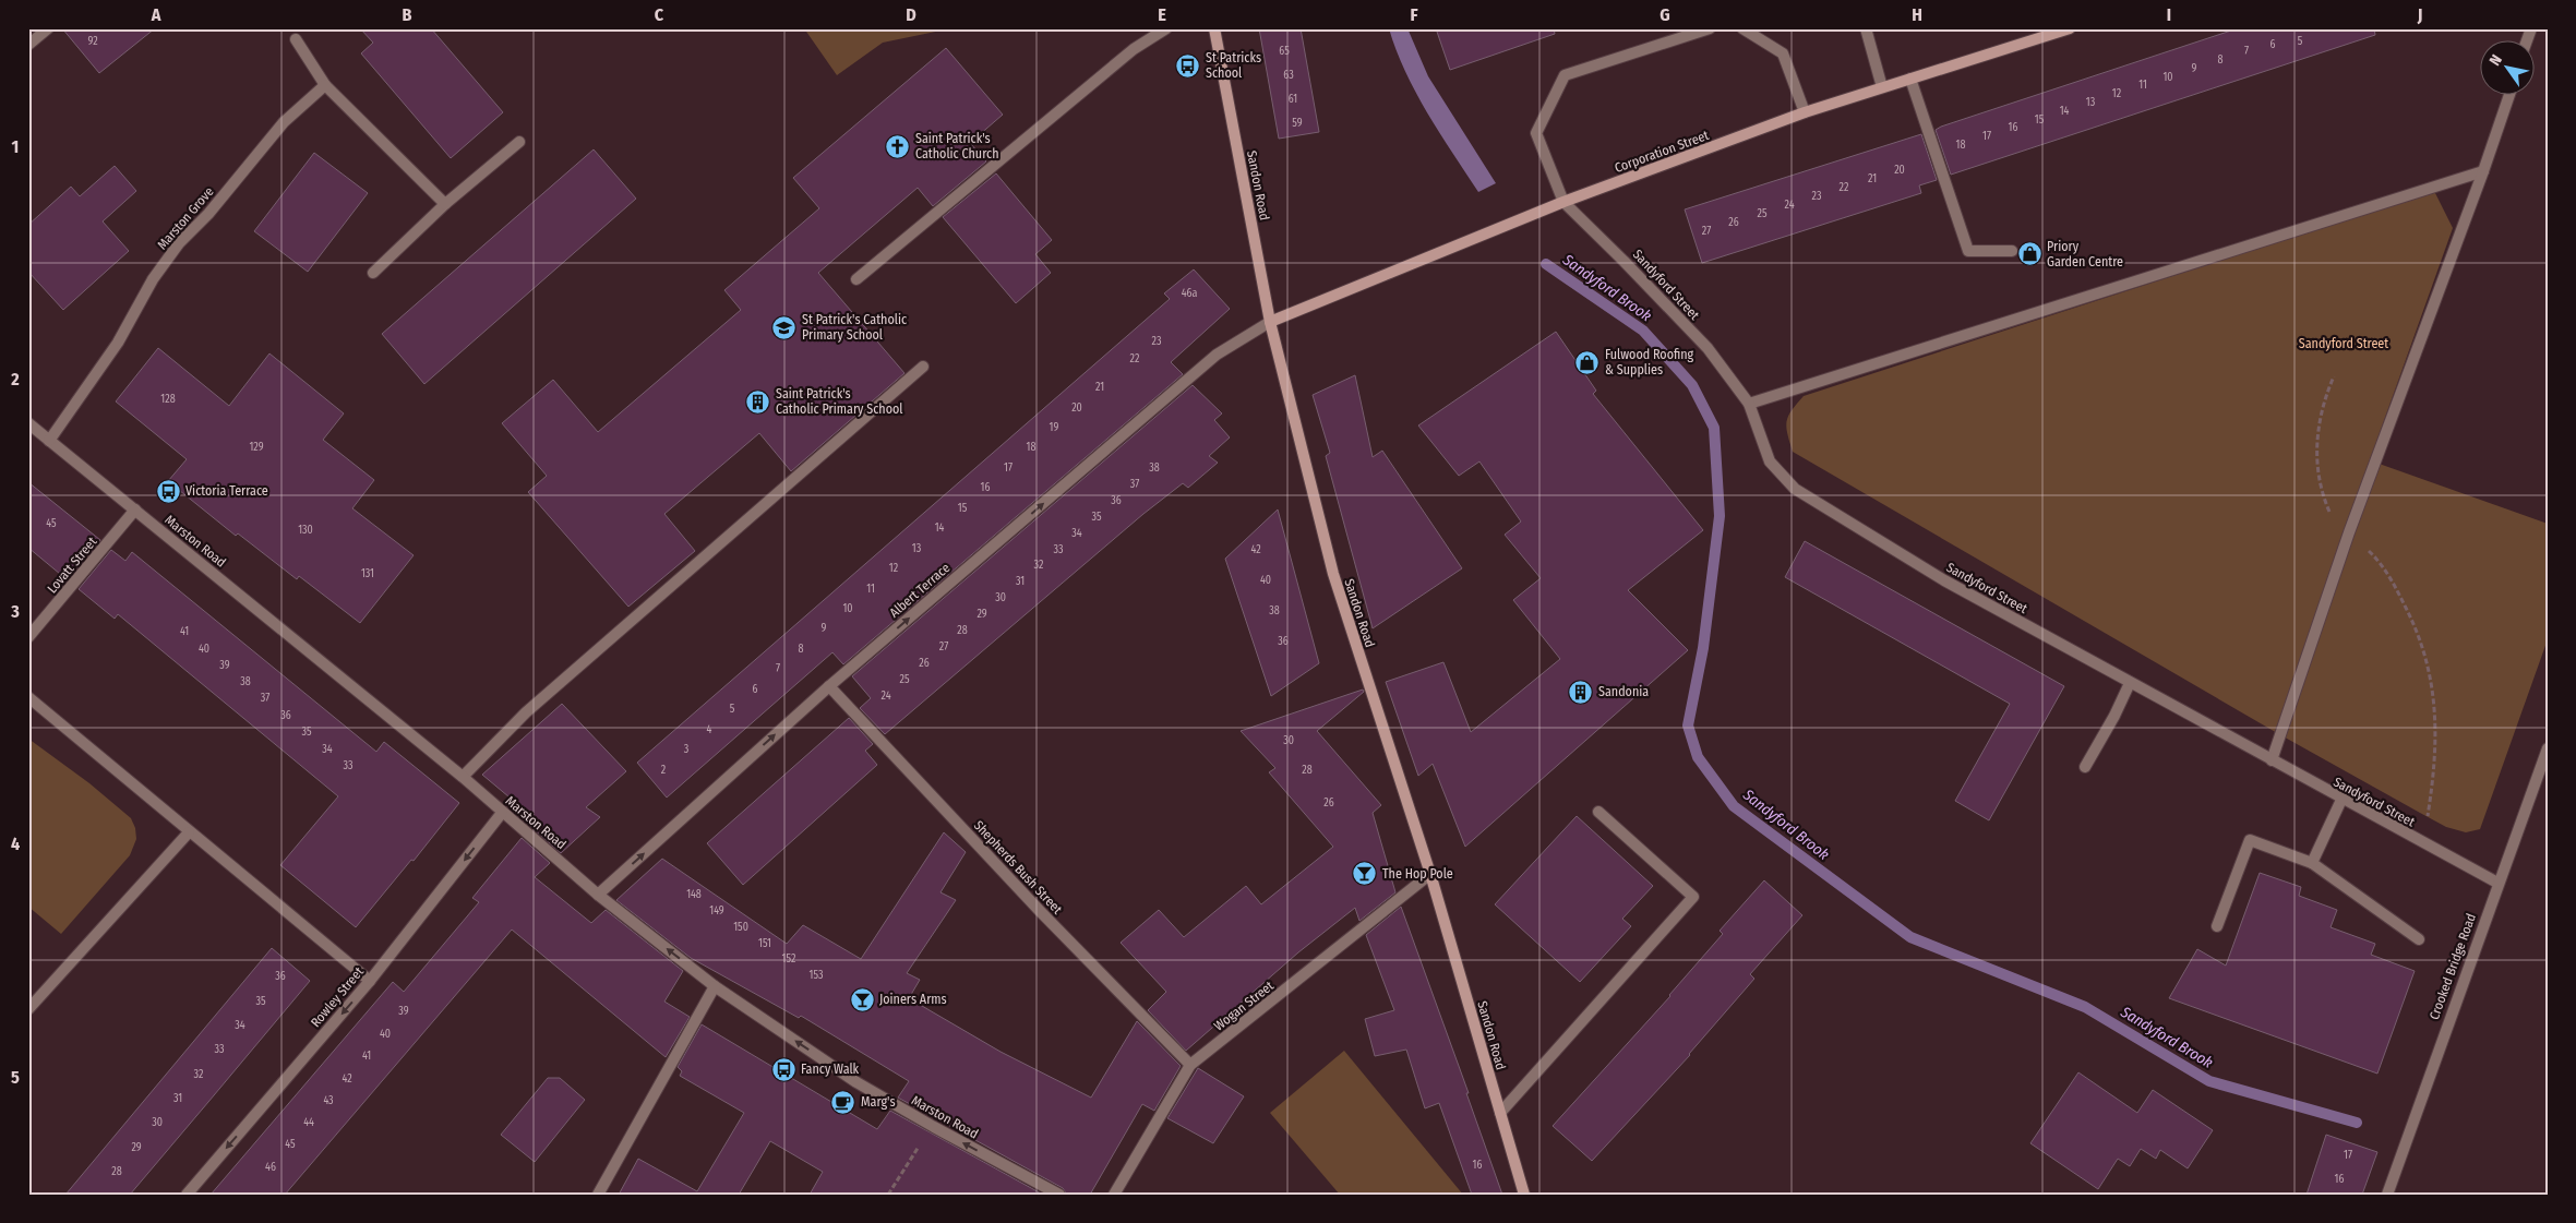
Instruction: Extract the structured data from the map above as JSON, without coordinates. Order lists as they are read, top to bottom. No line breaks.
{"streets":{"main road":["Corporation Street","Sandon Road"],"street":["Marston Grove","Sandyford Street","Marston Road","Lovatt Street","Albert Terrace","Shepherds Bush Street","Crooked Bridge Road","Rowley Street","Wogan Street"]},"crossings":[["Corporation Street","Sandon Road"],["Corporation Street","Sandyford Street"],["Corporation Street","Albert Terrace"],["Sandon Road","Albert Terrace"],["Sandon Road","Wogan Street"],["Marston Grove","Marston Road"],["Sandyford Street","Crooked Bridge Road"],["Marston Road","Lovatt Street"],["Marston Road","Albert Terrace"],["Marston Road","Rowley Street"],["Albert Terrace","Shepherds Bush Street"],["Shepherds Bush Street","Wogan Street"]],"one_way":["Marston Road","Albert Terrace","Rowley Street"],"water":["Sandyford Brook"],"parks":["Sandyford Street"],"places":{"bus stop":["St Patricks School","Victoria Terrace","Fancy Walk"],"church":["Saint Patrick's Catholic Church"],"shop":["Priory Garden Centre","Fulwood Roofing & Supplies"],"school or university":["St Patrick's Catholic Primary School"],"building":["Saint Patrick's Catholic Primary School","Sandonia"],"bar":["The Hop Pole","Joiners Arms"],"cafe":["Marg's"]},"house_numbers":["92","5","6","65","7","8","9","63","10","11","12","61","13","14","15","59","16","17","18","20","21","22","23","24","25","26","27","46a","23","22","21","128","20","19","129","18","17","38","37","16","36","15","35","45","14","130","34","13","33","42","32","12","131","40","31","11","30","10","38","29","9","28","41","36","27","40","8","26","39","7","25","38","6","24","37","5","36","4","35","30","34","3","33","2","28","26","148","149","150","151","152","153","36","35","39","34","40","33","41","32","42","31","43","30","44","45","29","17","16","46","28","16"],"north":"top left","grid":{"columns":["A","B","C","D","E","F","G","H","I","J"],"rows":["1","2","3","4","5"]}}
